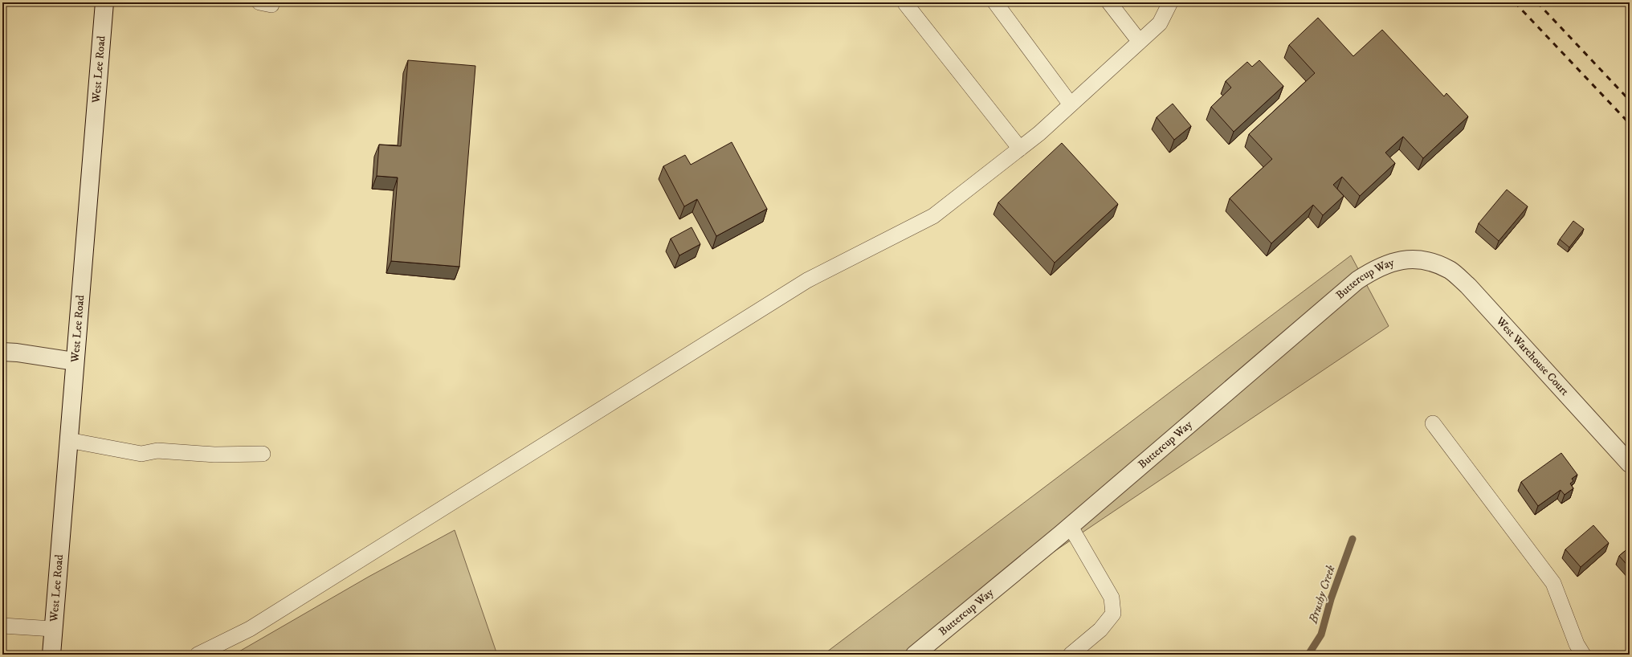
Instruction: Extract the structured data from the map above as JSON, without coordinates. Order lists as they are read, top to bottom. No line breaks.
{"streets":{"street":["West Lee Road","Buttercup Way","West Warehouse Court"]},"crossings":[["Buttercup Way","West Warehouse Court"]],"water":["Brushy Creek"]}
